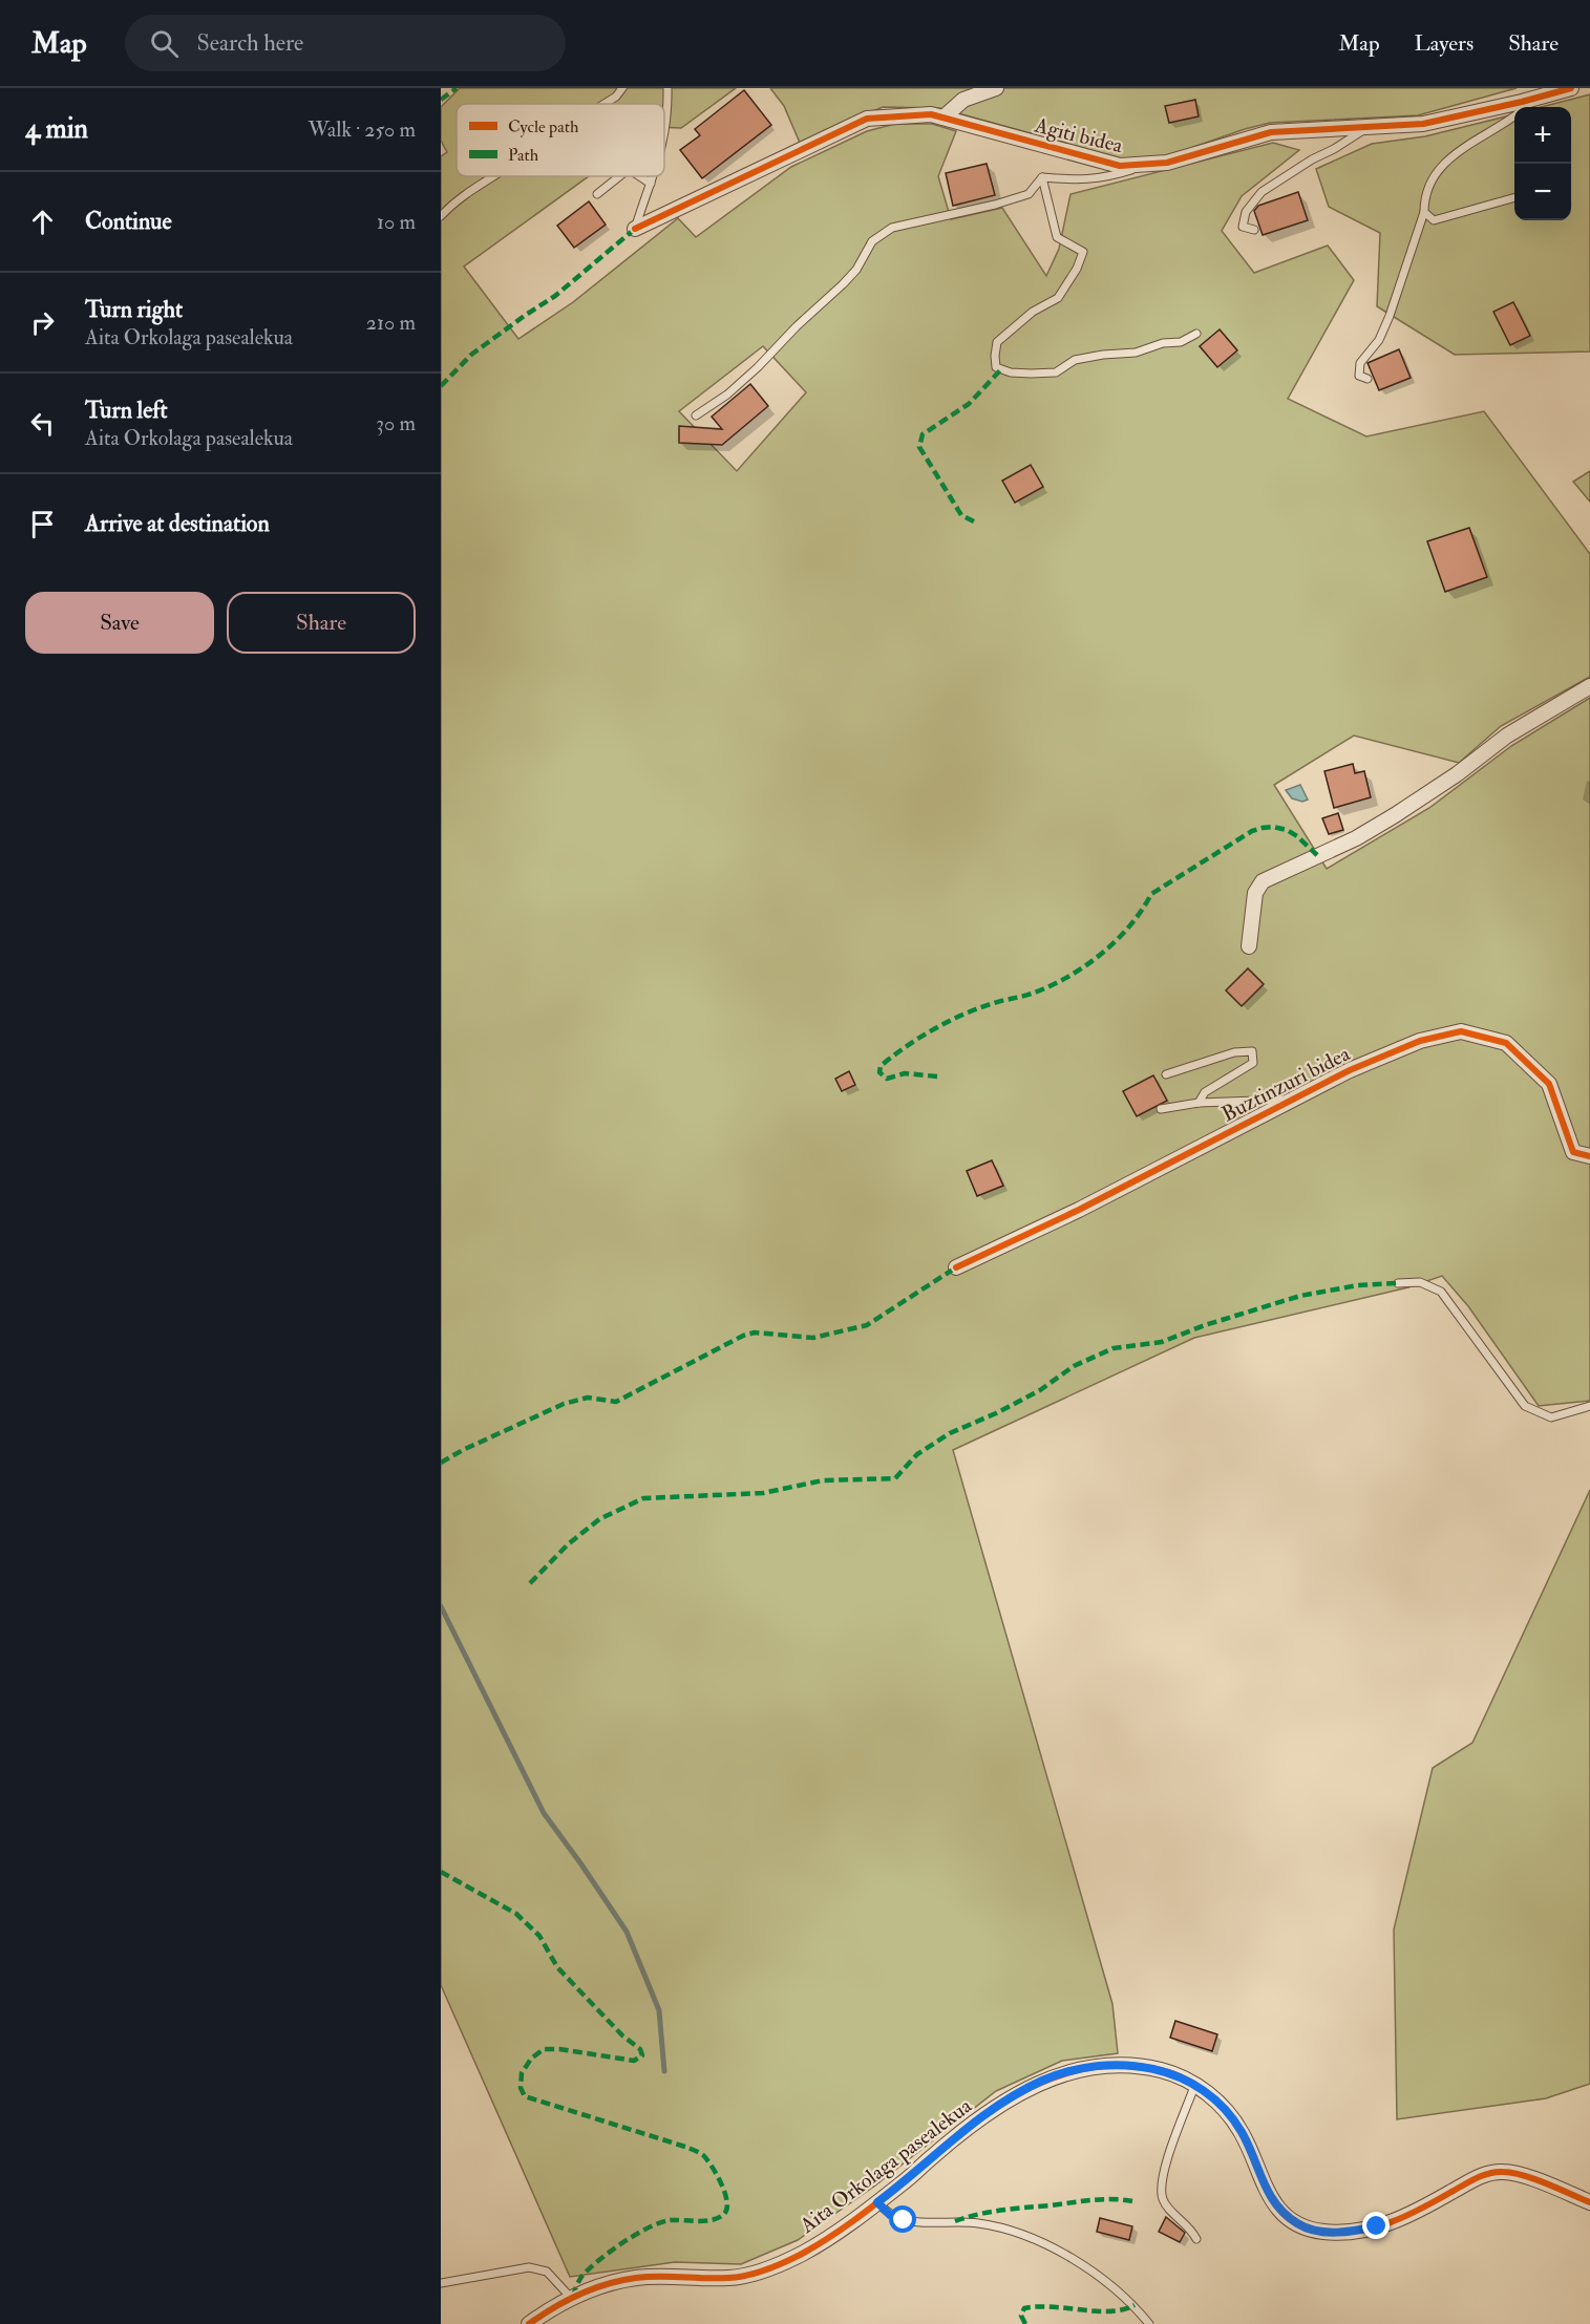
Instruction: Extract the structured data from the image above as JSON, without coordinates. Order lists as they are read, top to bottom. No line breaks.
{"streets":{"street":["Agiti bidea","Buztinzuri bidea","Aita Orkolaga pasealekua"]},"legend":["Cycle path","Path"],"page":{"header":"Map","search":"Search here","nav":["Map","Layers","Share"],"heading":["4 min","Walk · 250 m"],"map_buttons":["+","−"],"list":[["Continue","10 m"],["Turn right","Aita Orkolaga pasealekua","210 m"],["Turn left","Aita Orkolaga pasealekua","30 m"],"Arrive at destination"],"buttons":["Save","Share"]}}
